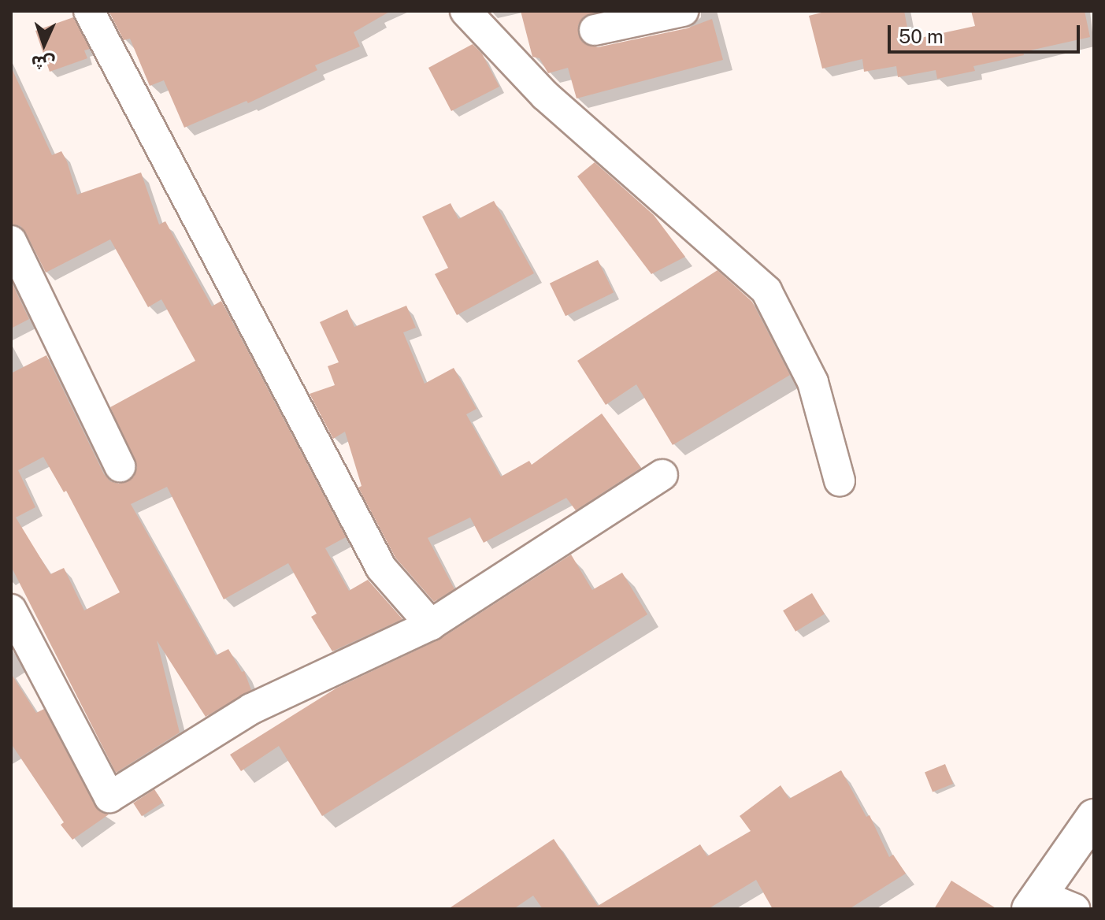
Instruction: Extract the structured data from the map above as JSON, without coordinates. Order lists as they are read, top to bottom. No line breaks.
{"scale_bar":"50 m","north":"bottom"}
